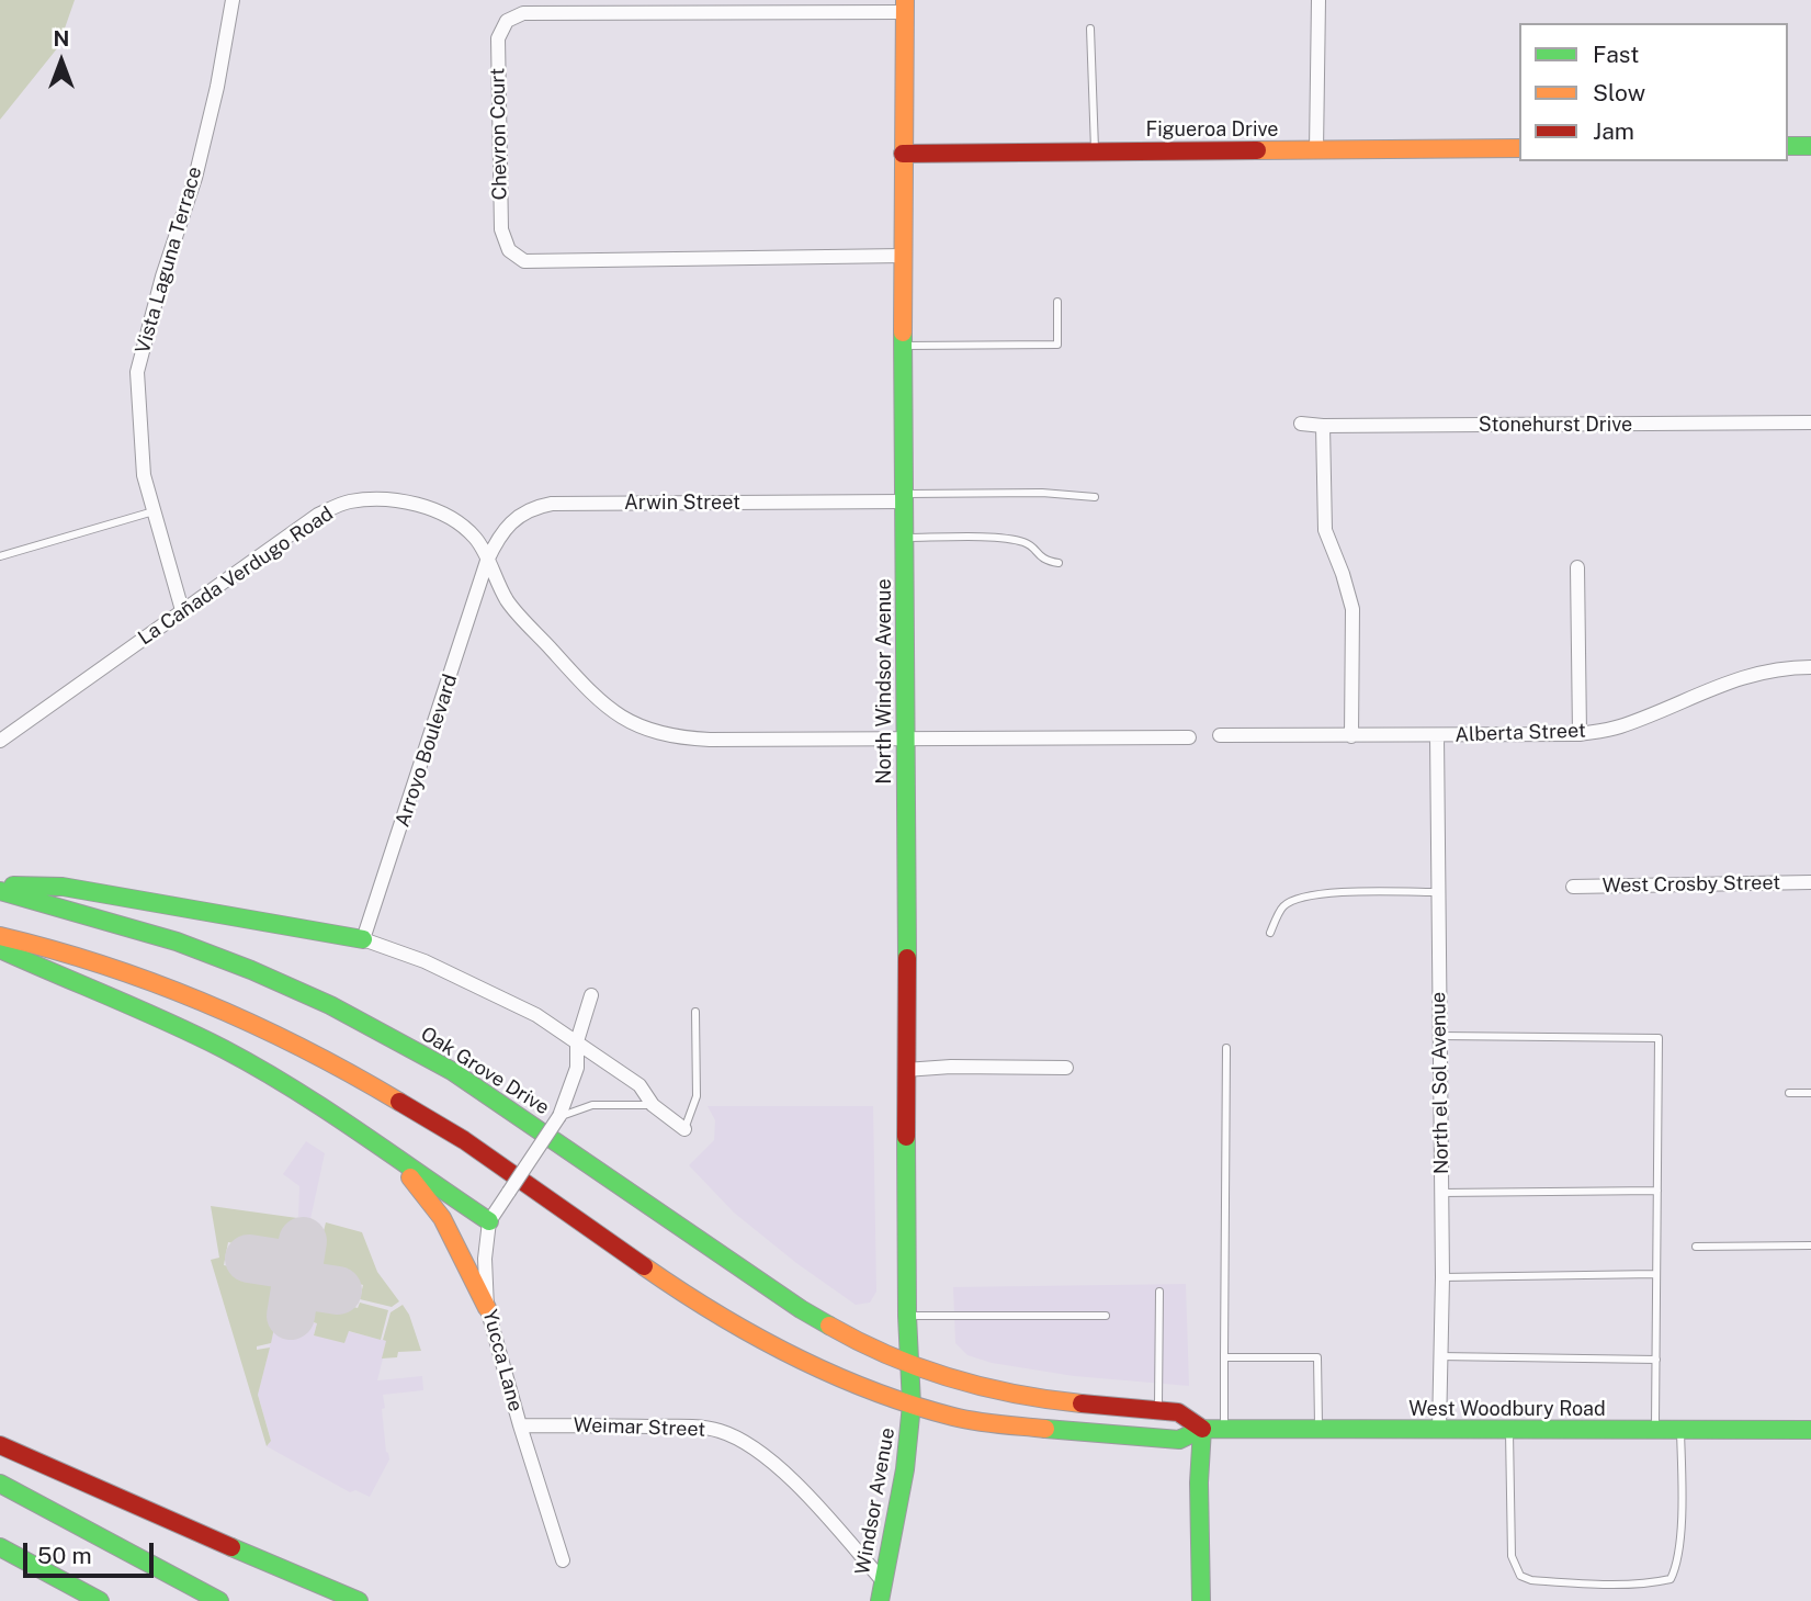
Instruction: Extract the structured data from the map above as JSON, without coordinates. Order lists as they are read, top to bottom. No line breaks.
{"streets":{"main road":["Figueroa Drive","North Windsor Avenue","Oak Grove Drive","West Woodbury Road","Windsor Avenue"],"street":["Chevron Court","Vista Laguna Terrace","Stonehurst Drive","Arwin Street","La Cañada Verdugo Road","Alberta Street","Arroyo Boulevard","West Crosby Street","North el Sol Avenue","Yucca Lane","Weimar Street"]},"crossings":[["Figueroa Drive","North Windsor Avenue"],["Chevron Court","North Windsor Avenue"],["Vista Laguna Terrace","La Cañada Verdugo Road"],["Arwin Street","La Cañada Verdugo Road"],["Arwin Street","North Windsor Avenue"],["Arwin Street","Arroyo Boulevard"],["La Cañada Verdugo Road","North Windsor Avenue"],["La Cañada Verdugo Road","Arroyo Boulevard"],["North Windsor Avenue","Oak Grove Drive"],["North Windsor Avenue","West Woodbury Road"],["North Windsor Avenue","Windsor Avenue"],["Alberta Street","North el Sol Avenue"],["Oak Grove Drive","West Woodbury Road"],["Oak Grove Drive","Windsor Avenue"],["North el Sol Avenue","West Woodbury Road"],["Yucca Lane","Weimar Street"],["West Woodbury Road","Windsor Avenue"],["Weimar Street","Windsor Avenue"]],"legend":["Fast","Slow","Jam"],"scale_bar":"50 m","north":"top"}
